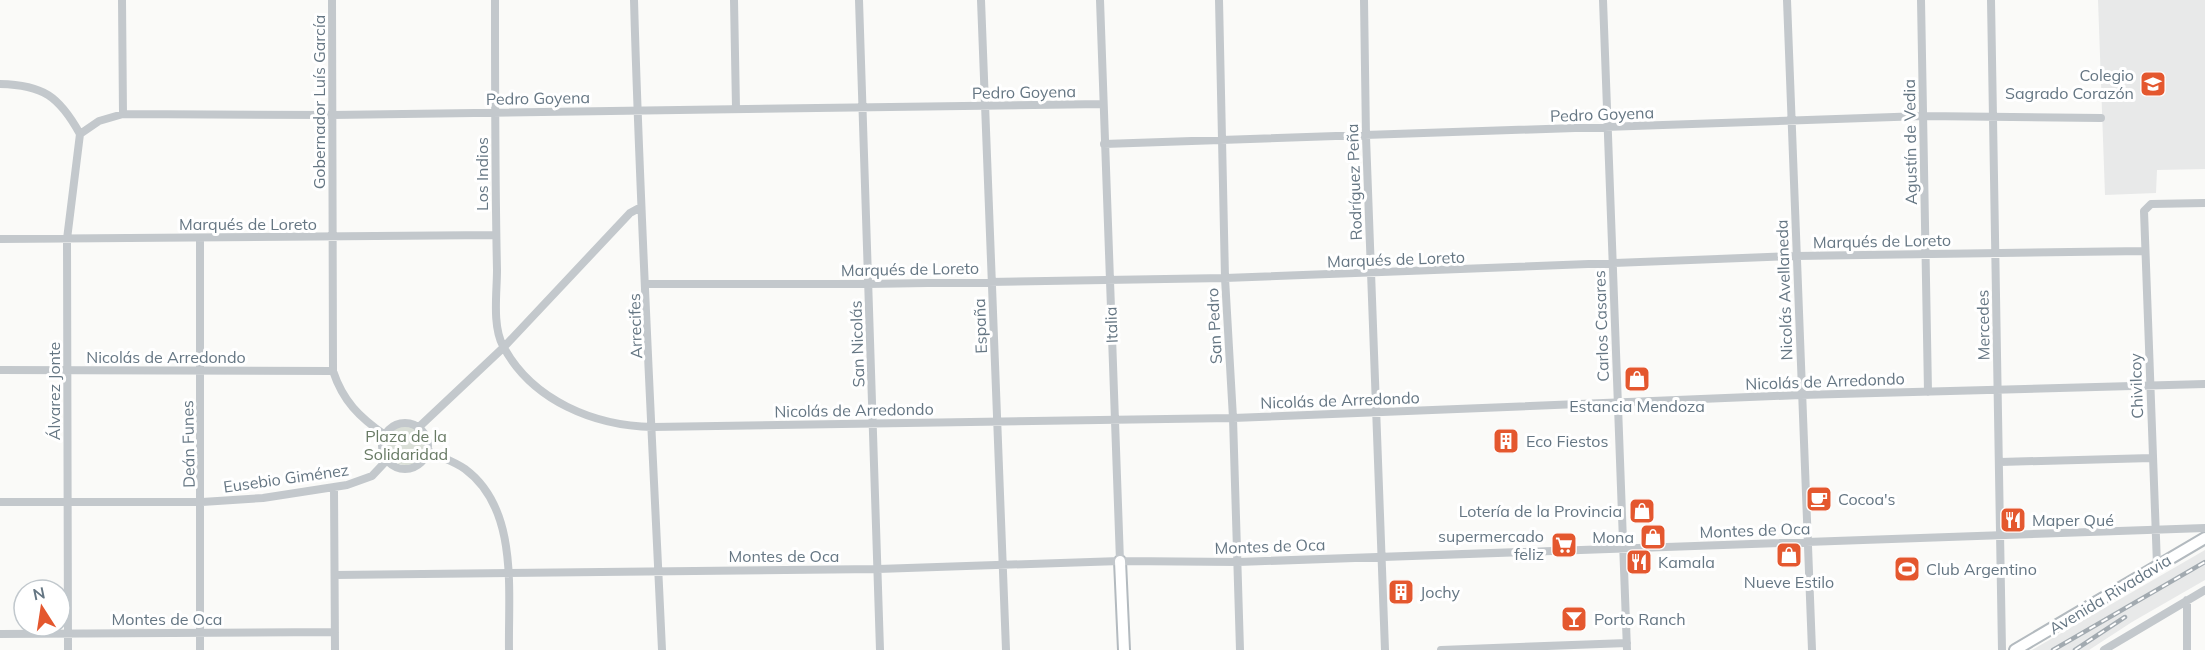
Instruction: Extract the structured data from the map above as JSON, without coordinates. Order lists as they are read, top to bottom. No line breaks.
{"streets":{"street":["Pedro Goyena","Gobernador Luís García","Agustín de Vedia","Los Indios","Rodríguez Peña","Marqués de Loreto","Nicolás Avellaneda","Italia","Mercedes","Arrecifes","España","San Pedro","Carlos Casares","San Nicolás","Nicolás de Arredondo","Chivilcoy","Álvarez Jonte","Deán Funes","Eusebio Giménez","Montes de Oca","Avenida Rivadavia"]},"crossings":[["Pedro Goyena","Gobernador Luís García"],["Pedro Goyena","Agustín de Vedia"],["Pedro Goyena","Los Indios"],["Pedro Goyena","Rodríguez Peña"],["Pedro Goyena","Nicolás Avellaneda"],["Pedro Goyena","Italia"],["Pedro Goyena","Mercedes"],["Pedro Goyena","Arrecifes"],["Pedro Goyena","España"],["Pedro Goyena","San Pedro"],["Pedro Goyena","Carlos Casares"],["Pedro Goyena","San Nicolás"],["Pedro Goyena","Álvarez Jonte"],["Gobernador Luís García","Marqués de Loreto"],["Gobernador Luís García","Nicolás de Arredondo"],["Gobernador Luís García","Eusebio Giménez"],["Agustín de Vedia","Marqués de Loreto"],["Agustín de Vedia","Nicolás de Arredondo"],["Los Indios","Marqués de Loreto"],["Los Indios","Nicolás de Arredondo"],["Rodríguez Peña","Marqués de Loreto"],["Rodríguez Peña","Nicolás de Arredondo"],["Rodríguez Peña","Montes de Oca"],["Marqués de Loreto","Nicolás Avellaneda"],["Marqués de Loreto","Italia"],["Marqués de Loreto","Mercedes"],["Marqués de Loreto","Arrecifes"],["Marqués de Loreto","España"],["Marqués de Loreto","San Pedro"],["Marqués de Loreto","Carlos Casares"],["Marqués de Loreto","San Nicolás"],["Marqués de Loreto","Chivilcoy"],["Marqués de Loreto","Álvarez Jonte"],["Marqués de Loreto","Deán Funes"],["Nicolás Avellaneda","Nicolás de Arredondo"],["Nicolás Avellaneda","Montes de Oca"],["Italia","Nicolás de Arredondo"],["Italia","Montes de Oca"],["Mercedes","Nicolás de Arredondo"],["Mercedes","Montes de Oca"],["Arrecifes","Nicolás de Arredondo"],["Arrecifes","Montes de Oca"],["España","Nicolás de Arredondo"],["España","Montes de Oca"],["San Pedro","Nicolás de Arredondo"],["San Pedro","Montes de Oca"],["Carlos Casares","Nicolás de Arredondo"],["Carlos Casares","Montes de Oca"],["San Nicolás","Nicolás de Arredondo"],["San Nicolás","Montes de Oca"],["Nicolás de Arredondo","Chivilcoy"],["Nicolás de Arredondo","Álvarez Jonte"],["Nicolás de Arredondo","Deán Funes"],["Chivilcoy","Montes de Oca"],["Chivilcoy","Avenida Rivadavia"],["Álvarez Jonte","Eusebio Giménez"],["Deán Funes","Eusebio Giménez"],["Deán Funes","Montes de Oca"]],"parks":["Plaza de la Solidaridad"],"places":{"school or university":["Colegio Sagrado Corazón"],"shop":["Estancia Mendoza","Lotería de la Provincia","Mona","Nueve Estilo"],"building":["Eco Fiestos","Jochy"],"cafe":["Cocoa's"],"restaurant":["Maper Qué","Kamala"],"supermarket":["supermercado feliz"],"sports":["Club Argentino"],"bar":["Porto Ranch"]},"north":"top"}
